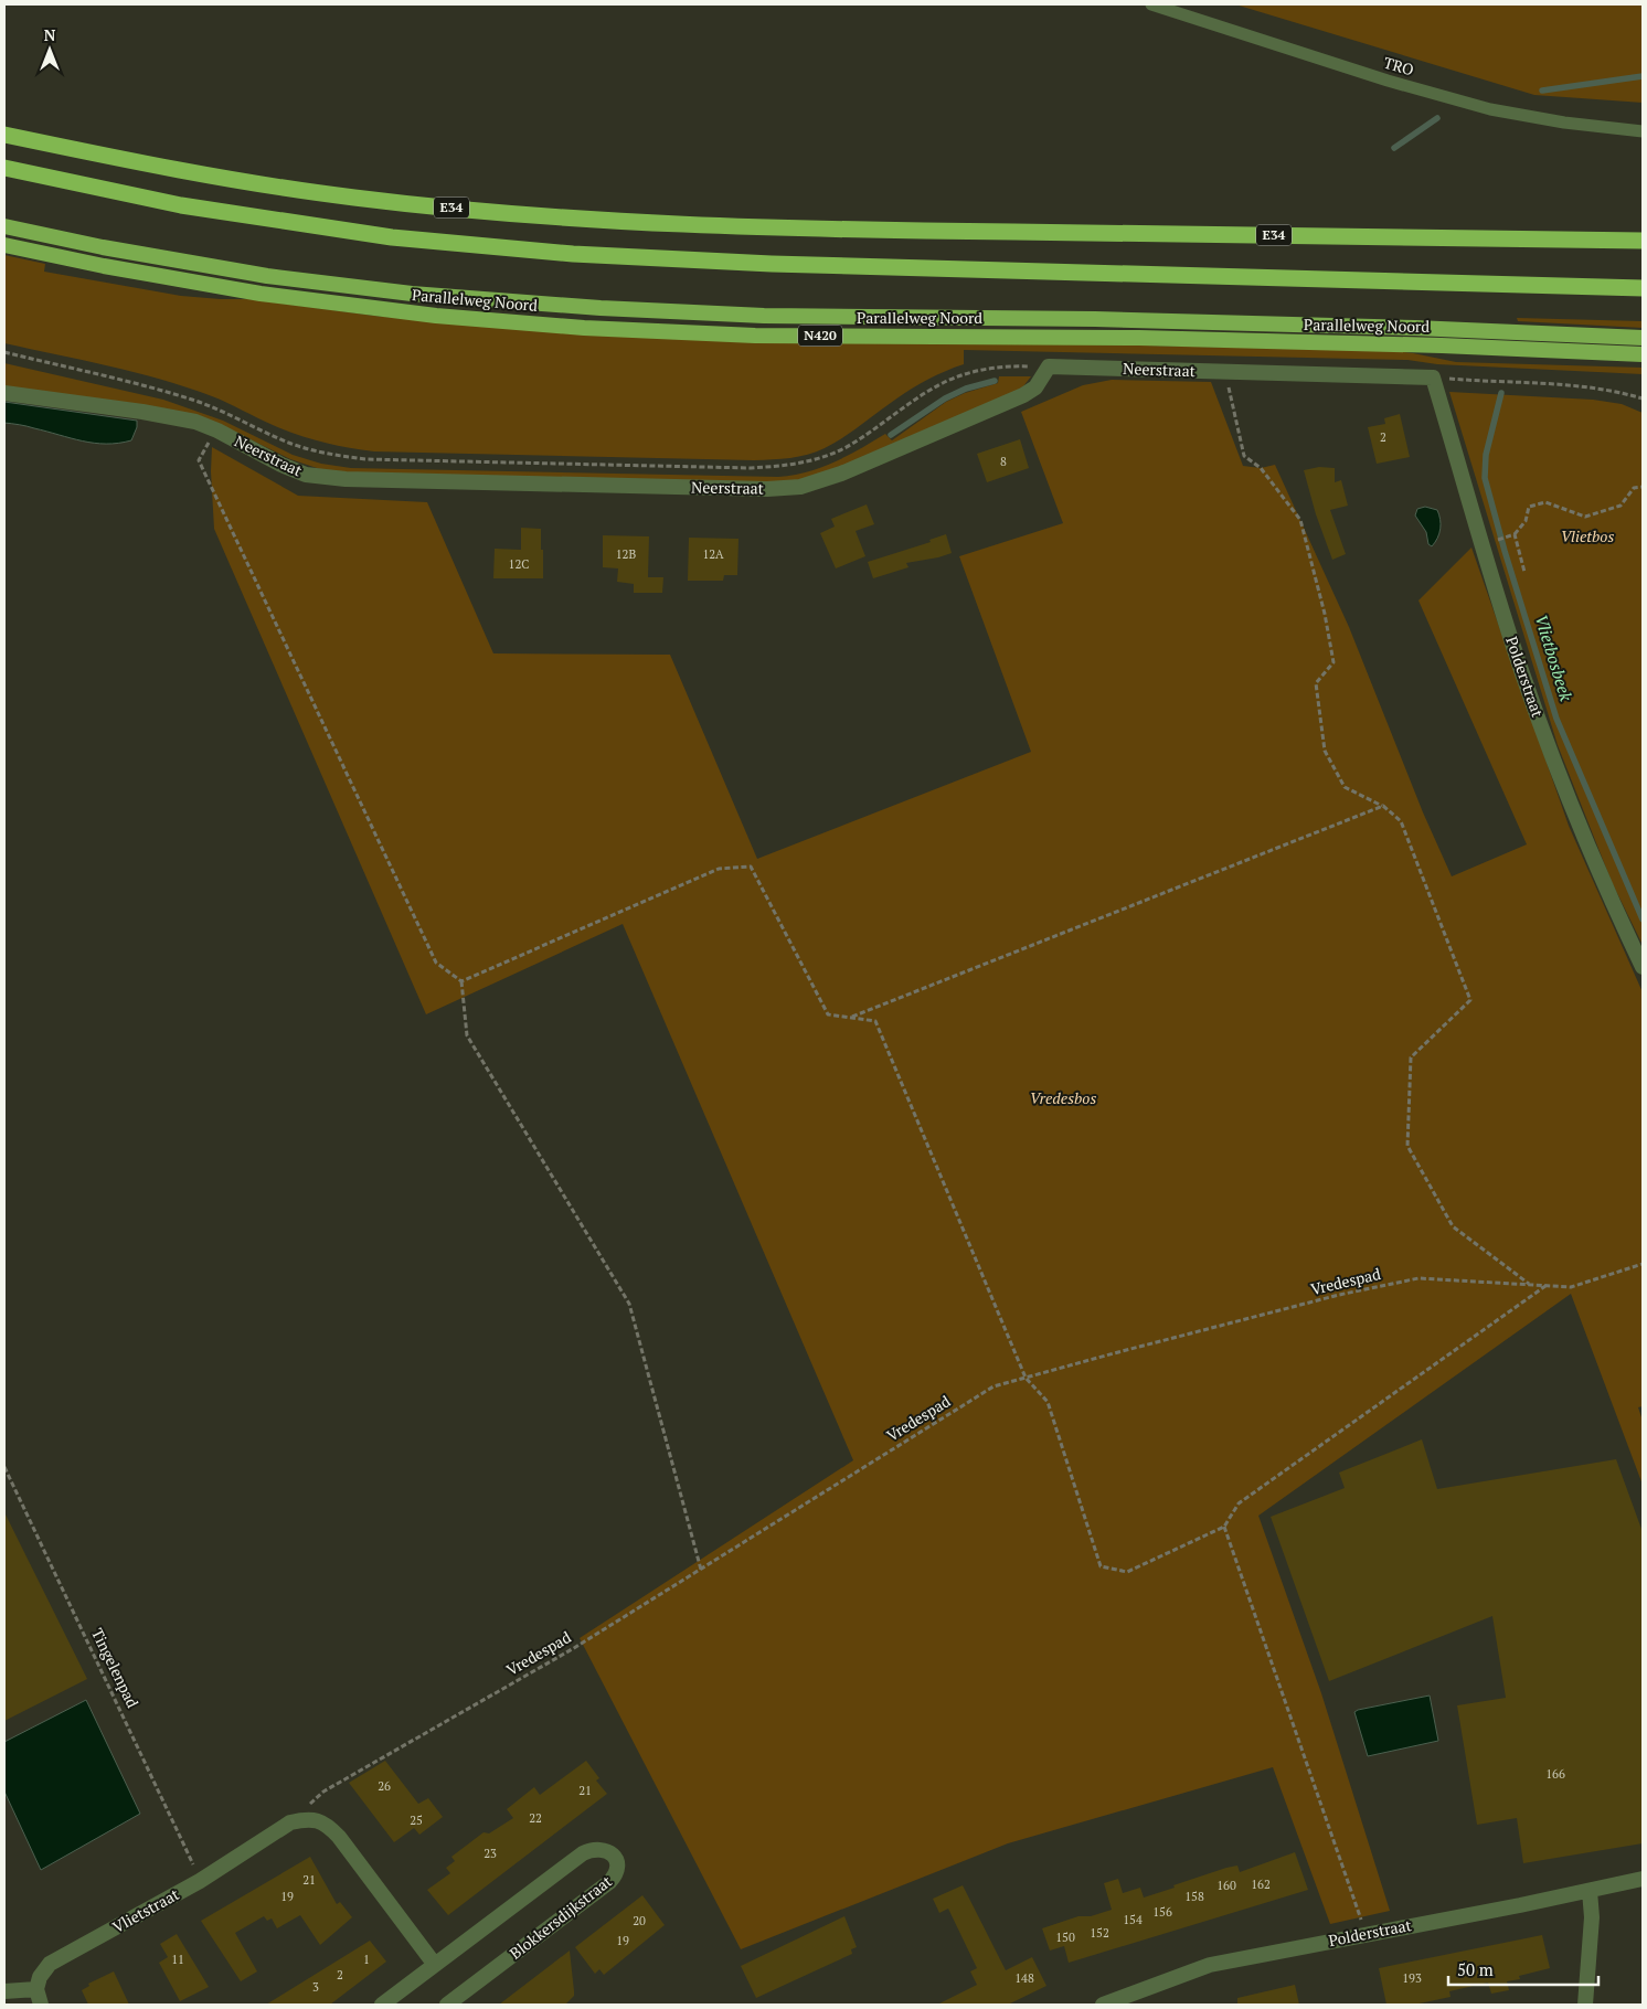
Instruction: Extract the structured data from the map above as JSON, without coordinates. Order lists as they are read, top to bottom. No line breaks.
{"streets":{"highway":["E34","Parallelweg Noord","N420"],"street":["Neerstraat","Polderstraat","Vlietstraat","Blokkersdijkstraat"],"lane":["TRO"],"path":["Vredespad","Tingelenpad"]},"crossings":[["Neerstraat","Polderstraat"],["Vredespad","Vlietstraat"],["Tingelenpad","Vlietstraat"]],"water":["Vlietbosbeek"],"parks":["Vlietbos","Vredesbos"],"house_numbers":["2","8","12B","12A","12C","166","26","21","22","25","23","21","162","160","19","158","156","154","20","152","150","19","11","1","2","148","193","3"],"scale_bar":"50 m","north":"top"}
